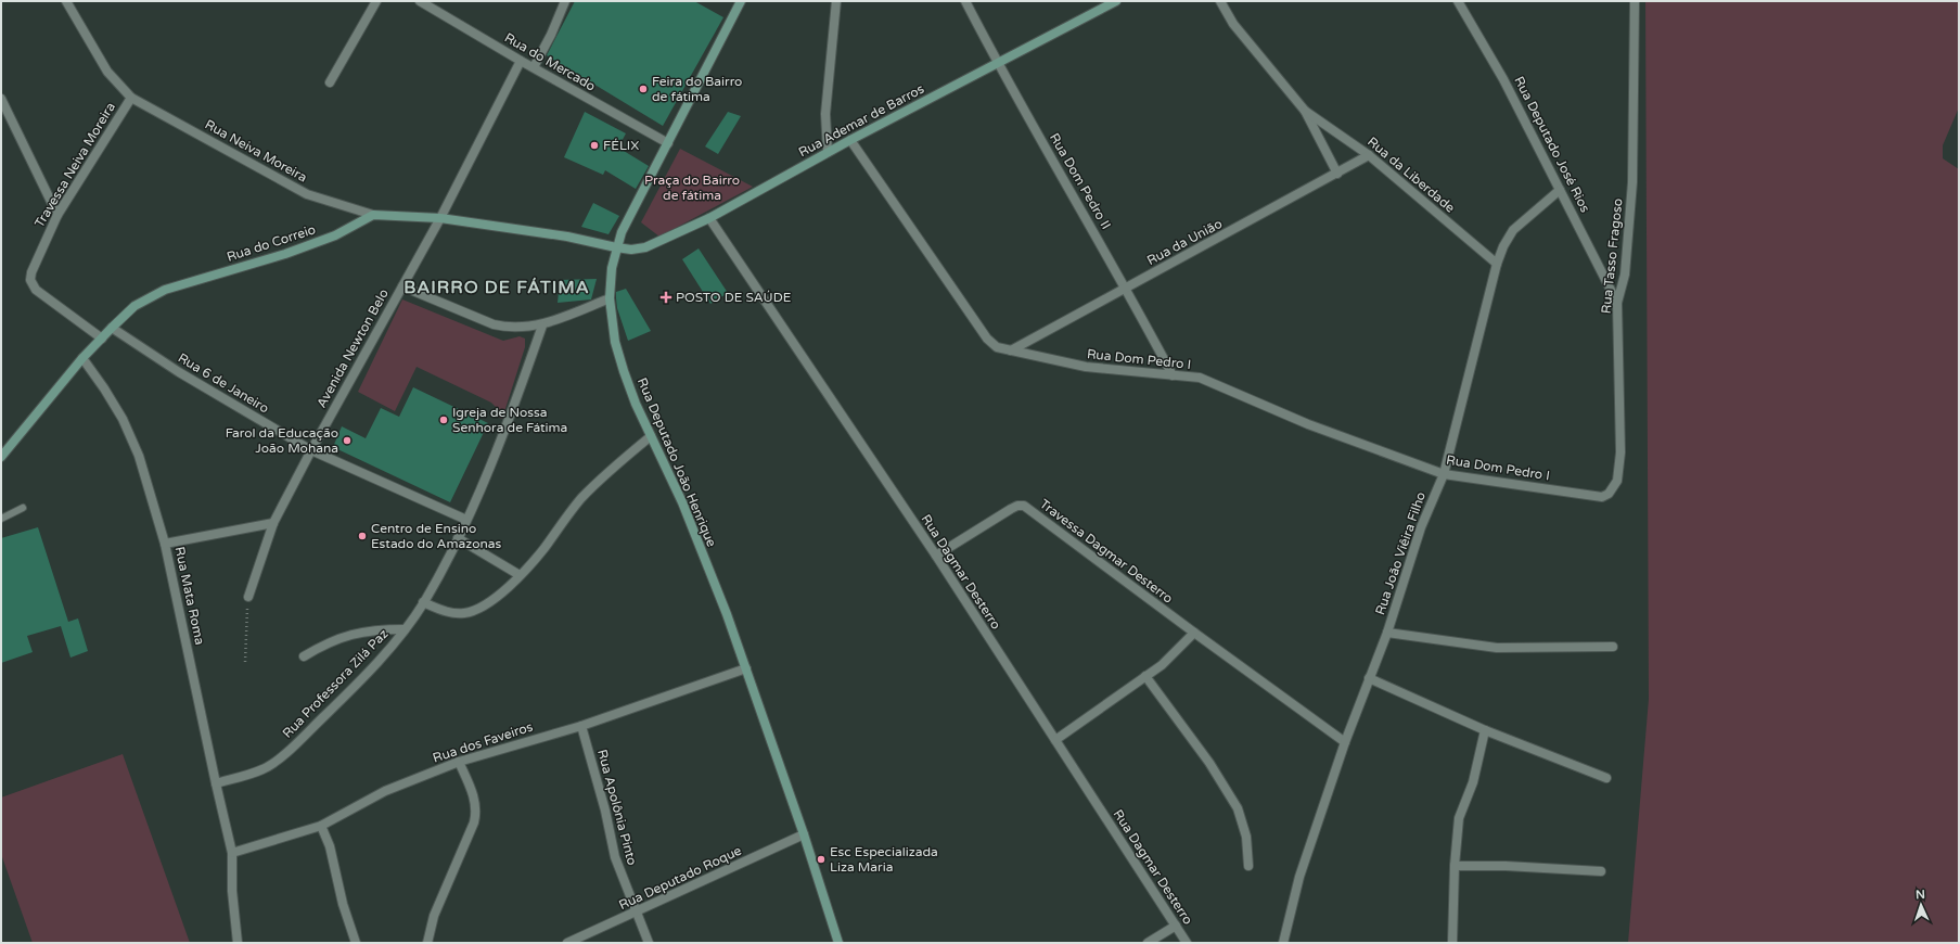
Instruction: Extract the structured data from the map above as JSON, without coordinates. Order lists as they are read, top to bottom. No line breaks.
{"streets":{"main road":["Rua Ademar de Barros","Rua do Correio","Rua Deputado João Henrique"],"street":["Rua do Mercado","Rua Deputado José Rios","Rua Neiva Moreira","Travessa Neiva Moreira","Rua da Liberdade","Rua Dom Pedro II","Rua da União","Rua Tasso Fragoso","Avenida Newton Belo","Rua Dom Pedro I","Rua 6 de Janeiro","Travessa Dagmar Desterro","Rua João Viêira Filho","Rua Dagmar Desterro","Rua Mata Roma","Rua Professora Zilá Paz","Rua dos Faveiros","Rua Apolônia Pinto","Rua Deputado Roque"]},"crossings":[["Rua do Mercado","Avenida Newton Belo"],["Rua do Mercado","Rua Deputado João Henrique"],["Rua Ademar de Barros","Rua Dom Pedro II"],["Rua Ademar de Barros","Rua Dom Pedro I"],["Rua Ademar de Barros","Rua Deputado João Henrique"],["Rua Ademar de Barros","Rua Dagmar Desterro"],["Rua Deputado José Rios","Rua Tasso Fragoso"],["Rua Deputado José Rios","Rua João Viêira Filho"],["Rua Neiva Moreira","Travessa Neiva Moreira"],["Rua Neiva Moreira","Rua do Correio"],["Travessa Neiva Moreira","Rua do Correio"],["Rua da Liberdade","Rua da União"],["Rua da Liberdade","Rua João Viêira Filho"],["Rua Dom Pedro II","Rua da União"],["Rua Dom Pedro II","Rua Dom Pedro I"],["Rua da União","Rua Dom Pedro I"],["Rua do Correio","Rua 6 de Janeiro"],["Rua do Correio","Rua Mata Roma"],["Rua Tasso Fragoso","Rua Dom Pedro I"],["Avenida Newton Belo","Rua 6 de Janeiro"],["Rua Dom Pedro I","Rua João Viêira Filho"],["Rua 6 de Janeiro","Rua Professora Zilá Paz"],["Rua Deputado João Henrique","Rua dos Faveiros"],["Rua Deputado João Henrique","Rua Deputado Roque"],["Travessa Dagmar Desterro","Rua João Viêira Filho"],["Travessa Dagmar Desterro","Rua Dagmar Desterro"],["Rua Mata Roma","Rua Professora Zilá Paz"],["Rua Mata Roma","Rua dos Faveiros"],["Rua dos Faveiros","Rua Apolônia Pinto"],["Rua Apolônia Pinto","Rua Deputado Roque"]],"districts":["BAIRRO DE FÁTIMA"],"parks":["Praça do Bairro de fátima"],"places":{"other":["Feira do Bairro de fátima","FÉLIX","Igreja de Nossa Senhora de Fátima","Farol da Educação João Mohana","Centro de Ensino Estado do Amazonas","Esc Especializada Liza Maria"],"health":["POSTO DE SAÚDE"]},"north":"top"}
